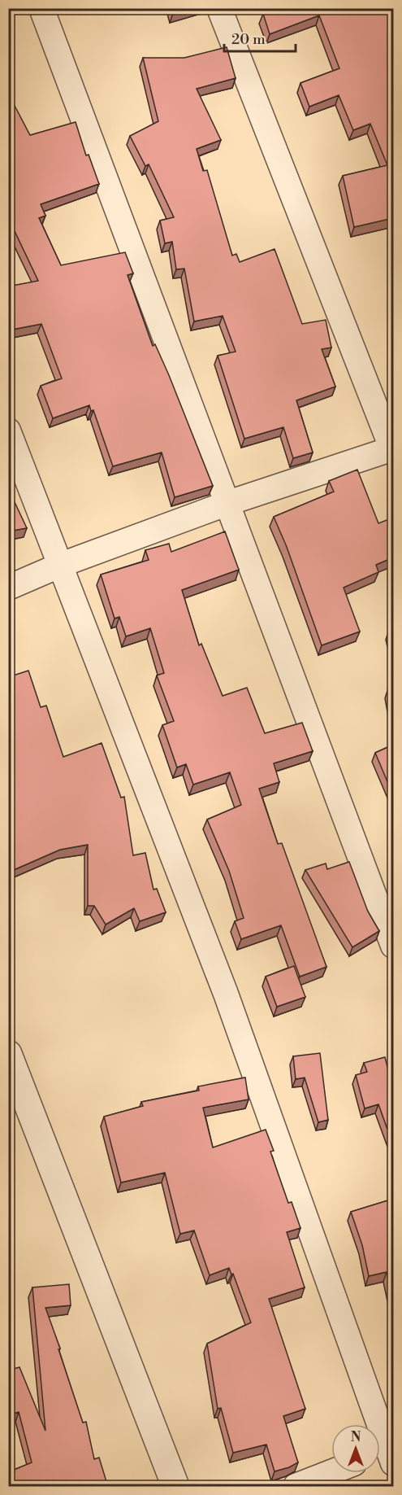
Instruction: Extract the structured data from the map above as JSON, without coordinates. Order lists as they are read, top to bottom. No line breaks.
{"scale_bar":"20 m","north":"top"}
